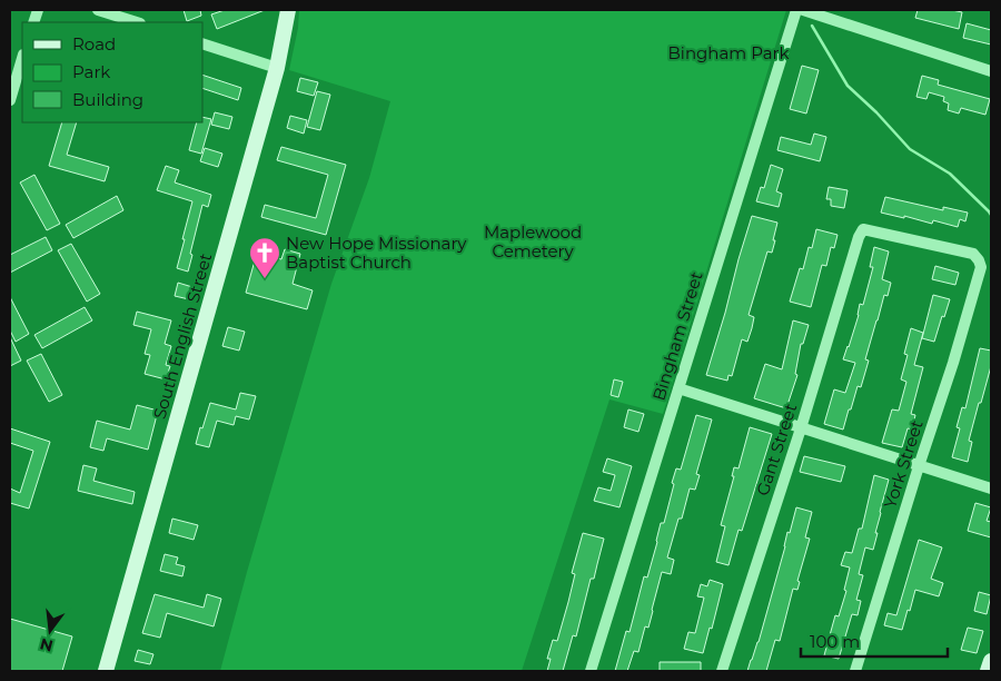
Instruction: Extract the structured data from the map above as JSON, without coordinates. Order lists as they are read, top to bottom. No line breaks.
{"streets":{"street":["South English Street","Bingham Street","Gant Street","York Street"]},"crossings":[["Gant Street","York Street"]],"parks":["Bingham Park","Maplewood Cemetery"],"places":{"church":["New Hope Missionary Baptist Church"]},"legend":["Road","Park","Building"],"scale_bar":"100 m","north":"bottom"}
